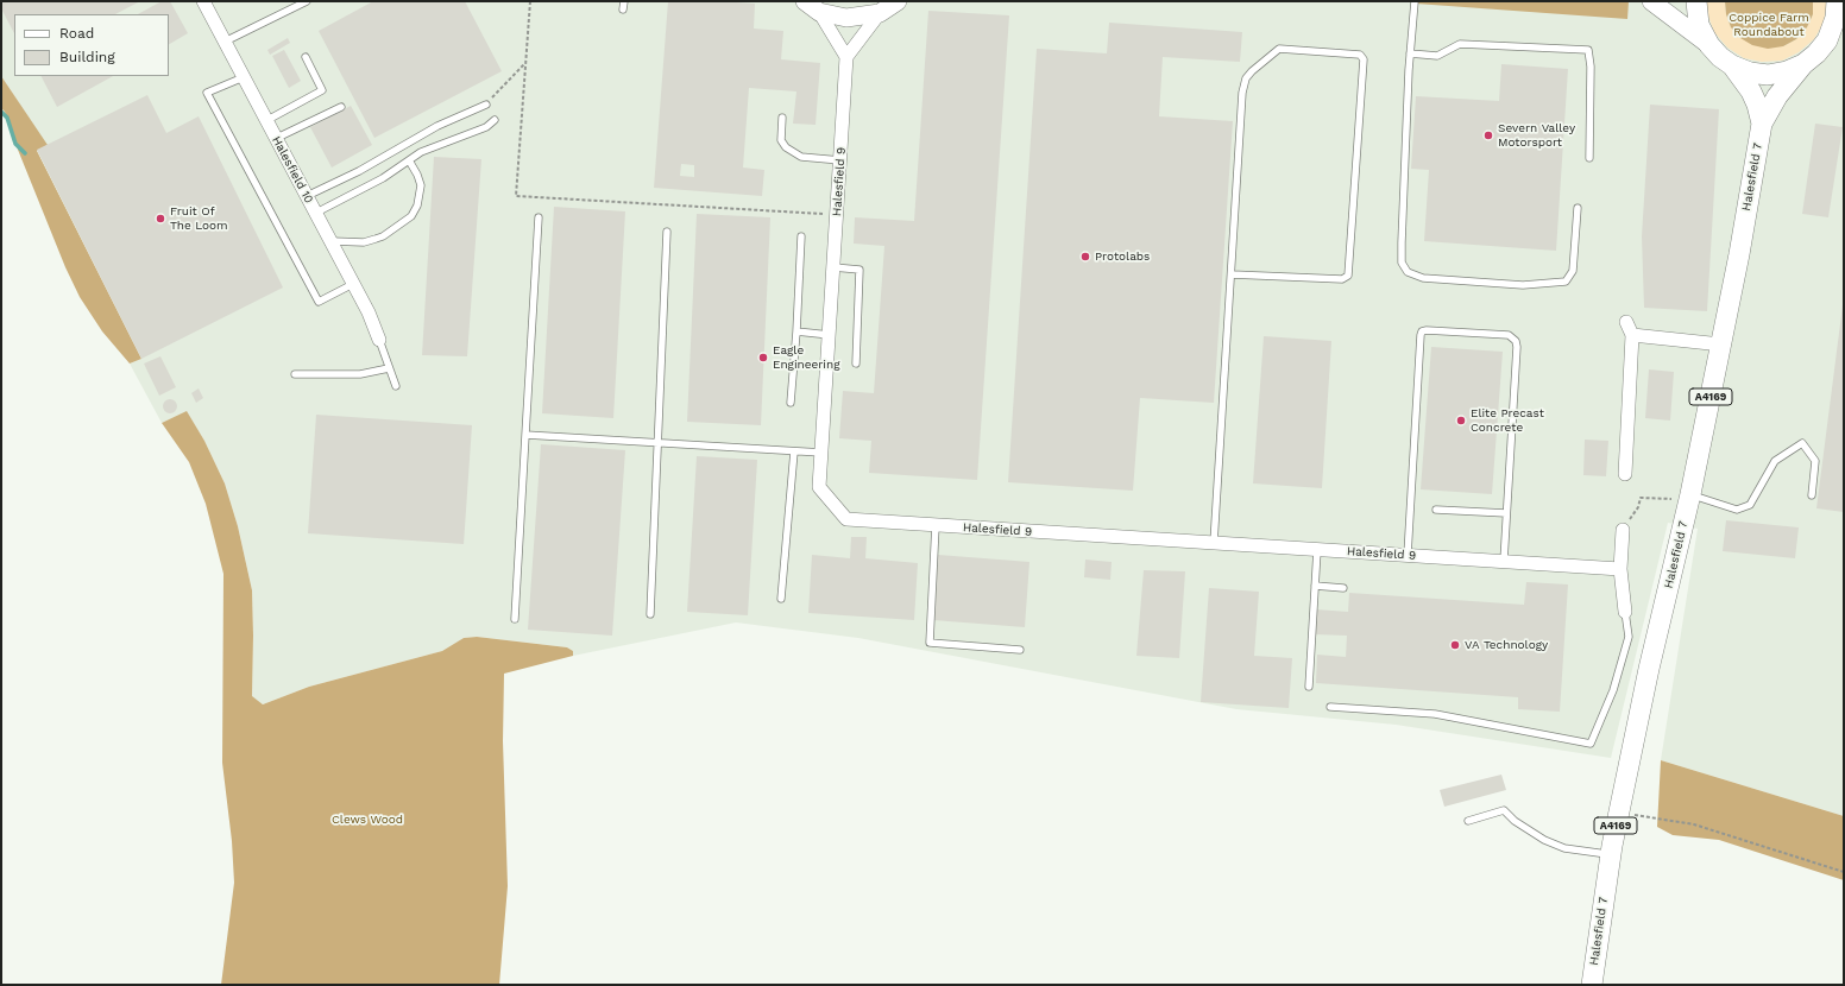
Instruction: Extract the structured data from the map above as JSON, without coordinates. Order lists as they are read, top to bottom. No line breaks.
{"streets":{"main road":["Halesfield 7","A4169"],"street":["Halesfield 10","Halesfield 9"]},"parks":["Coppice Farm Roundabout","Clews Wood"],"places":["Severn Valley Motorsport","Fruit Of The Loom","Protolabs","Eagle Engineering","Elite Precast Concrete","VA Technology"],"legend":["Road","Building"]}
